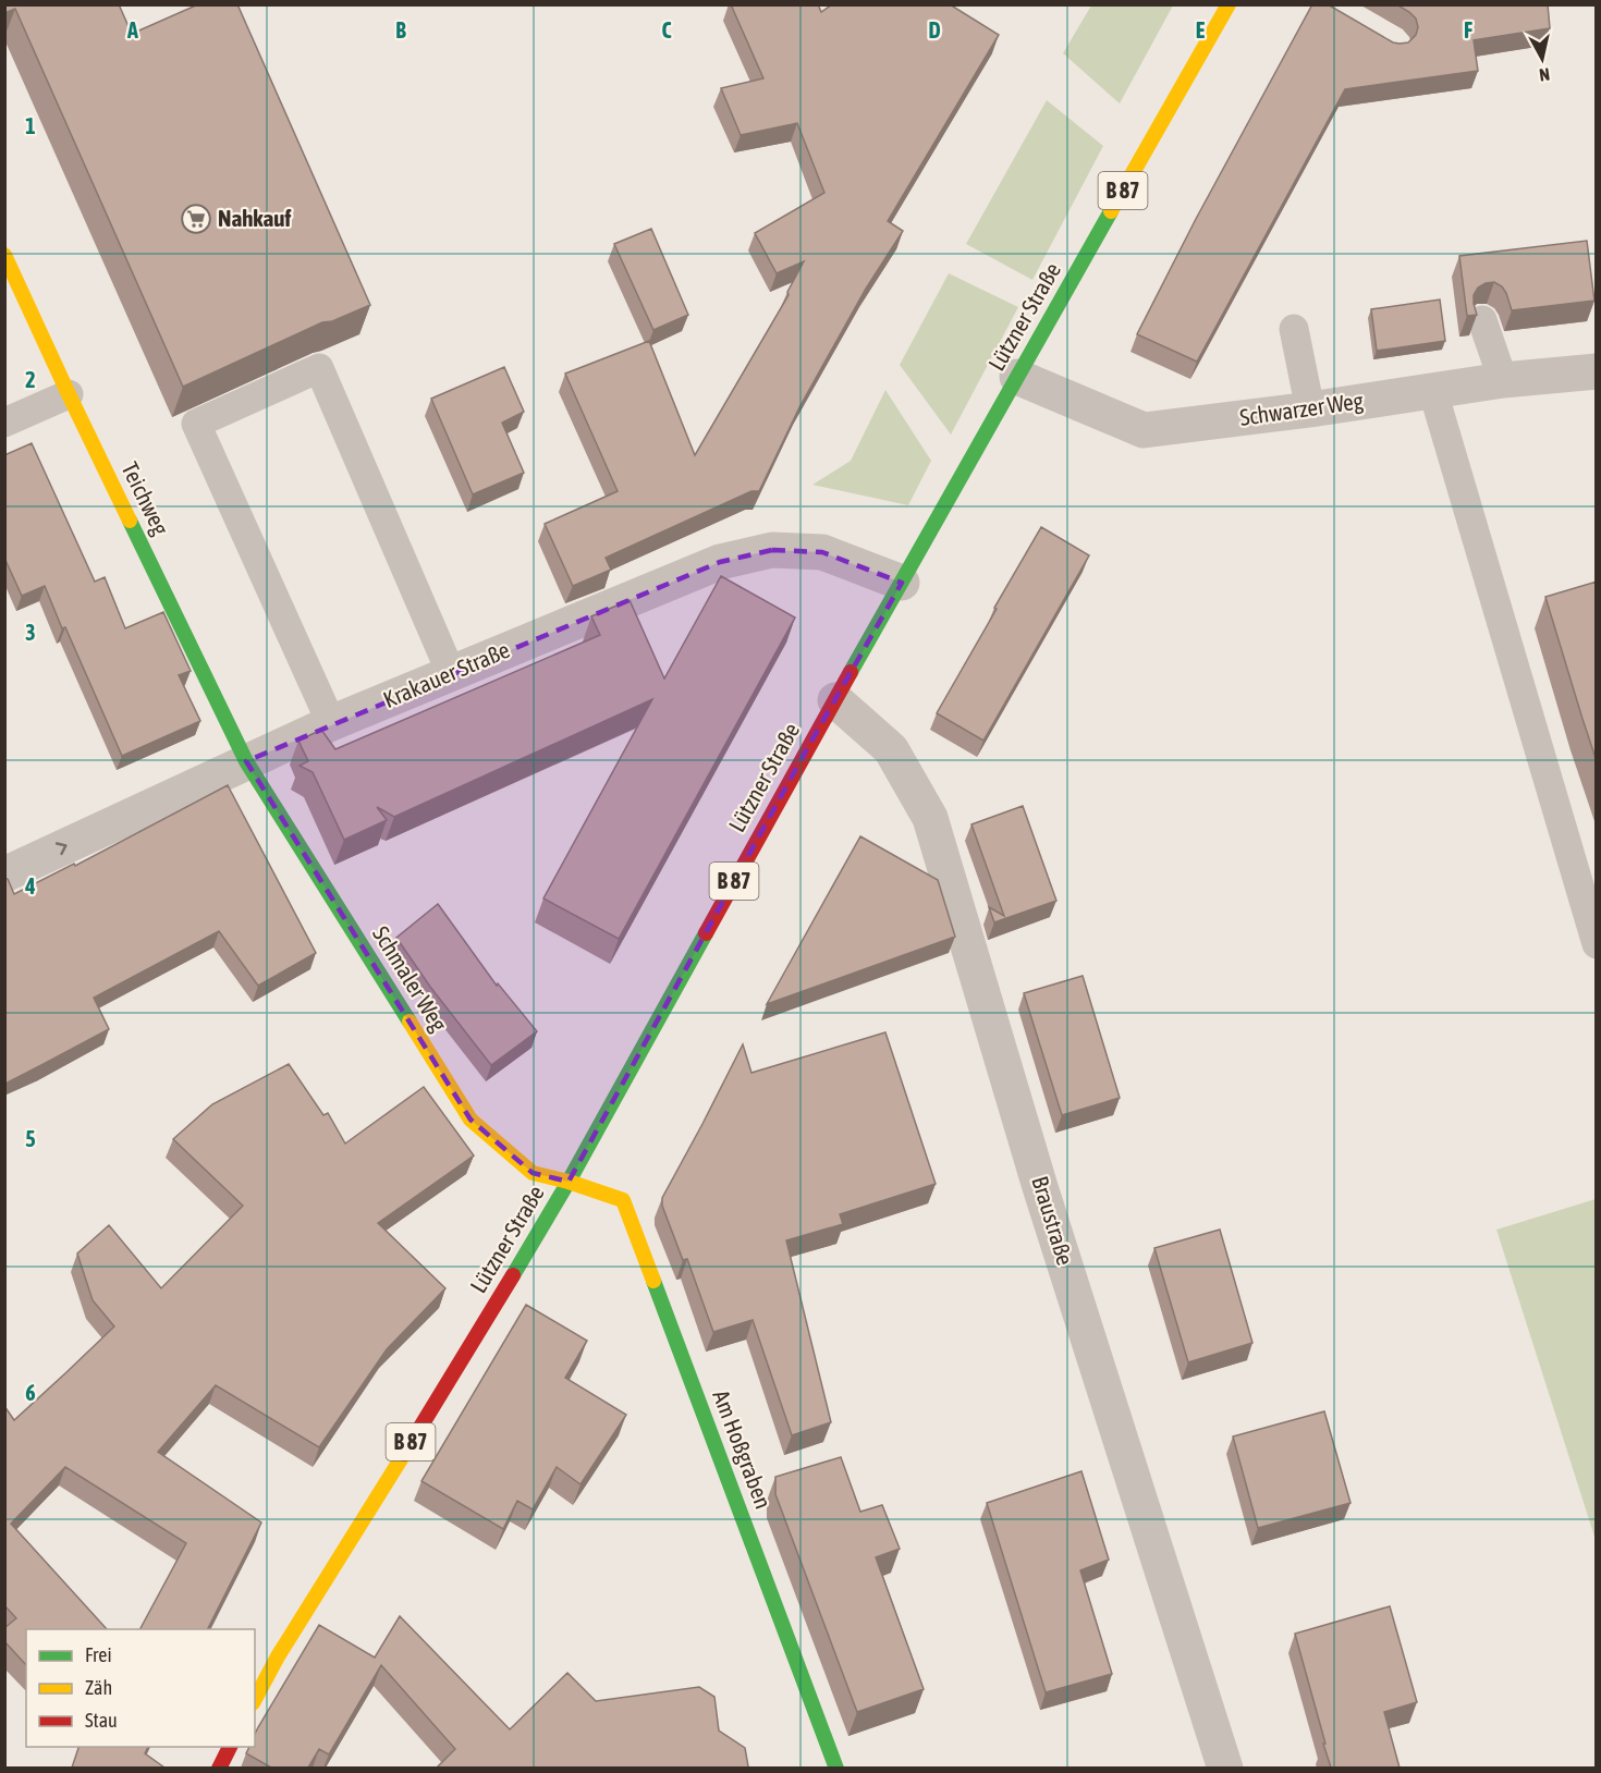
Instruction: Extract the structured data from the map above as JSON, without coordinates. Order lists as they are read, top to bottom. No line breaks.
{"streets":{"main road":["B 87","Lützner Straße","Teichweg","Schmaler Weg","Am Hoßgraben"],"street":["Schwarzer Weg","Krakauer Straße","Braustraße"]},"crossings":[["Lützner Straße","Schwarzer Weg"],["Lützner Straße","Krakauer Straße"],["Lützner Straße","Schmaler Weg"],["Lützner Straße","Braustraße"],["Lützner Straße","Am Hoßgraben"],["Teichweg","Krakauer Straße"],["Teichweg","Schmaler Weg"],["Krakauer Straße","Schmaler Weg"],["Schmaler Weg","Am Hoßgraben"]],"places":{"supermarket":["Nahkauf"]},"legend":["Frei","Zäh","Stau"],"north":"bottom","grid":{"columns":["A","B","C","D","E","F"],"rows":["1","2","3","4","5","6"]}}
